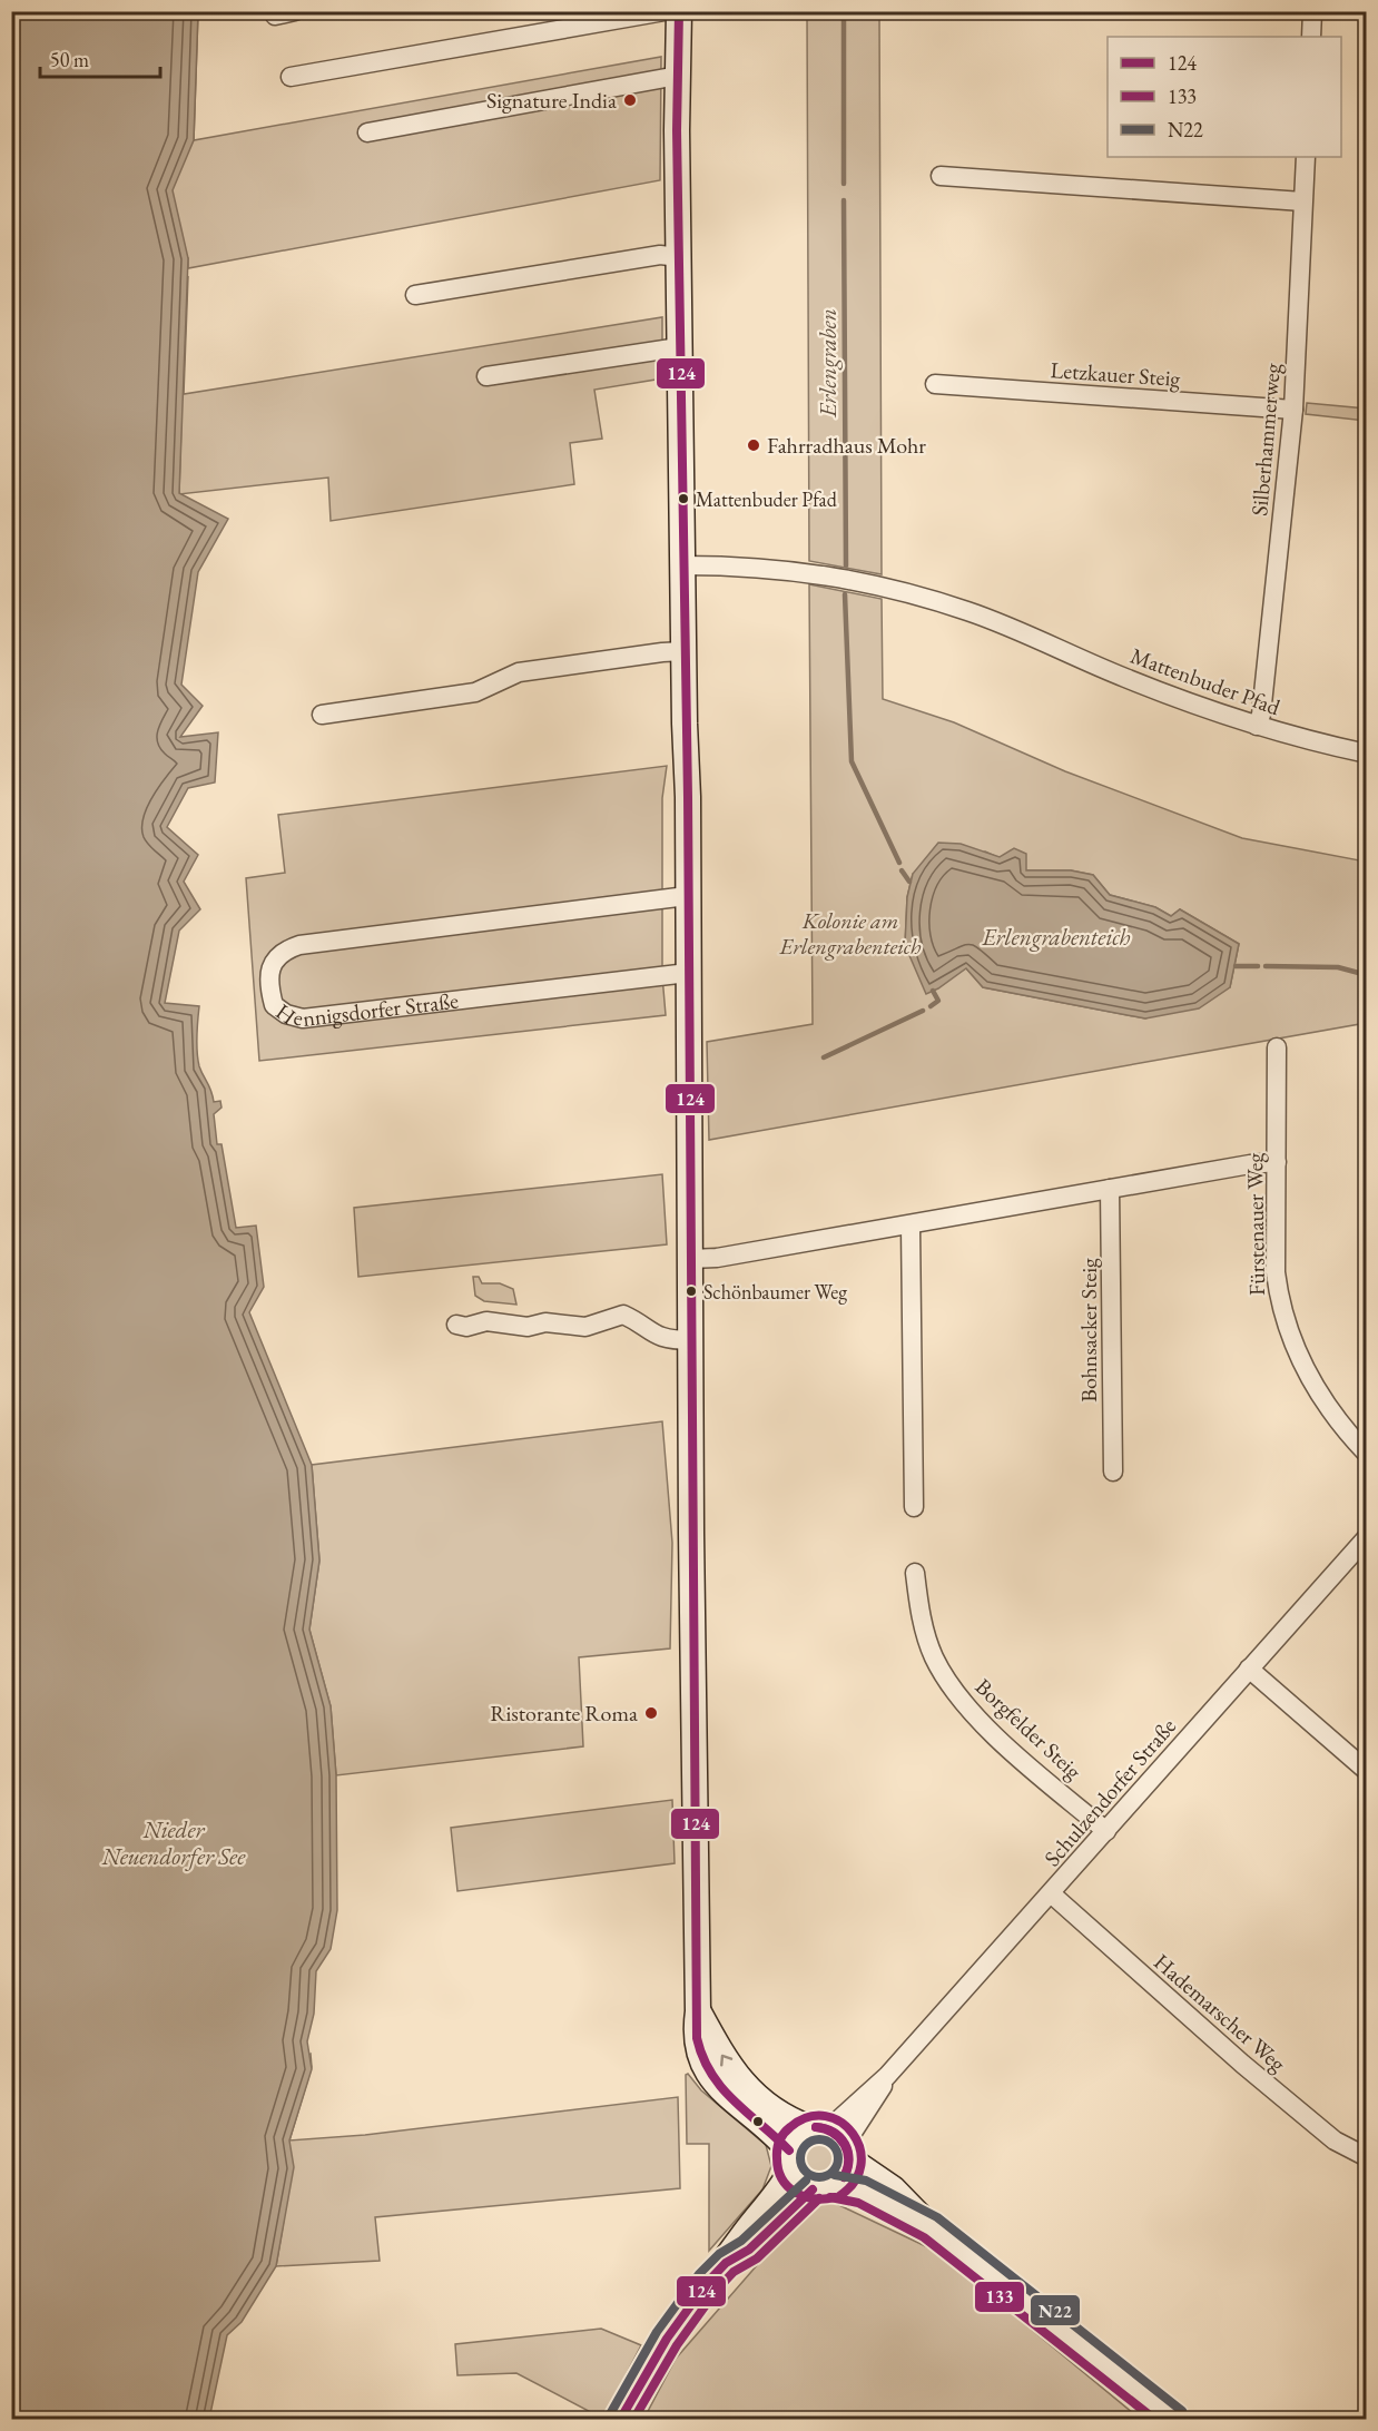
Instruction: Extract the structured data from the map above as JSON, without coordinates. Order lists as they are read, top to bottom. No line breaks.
{"streets":{"street":["Letzkauer Steig","Silberhammerweg","Mattenbuder Pfad","Hennigsdorfer Straße","Fürstenauer Weg","Bohnsacker Steig","Borgfelder Steig","Schulzendorfer Straße","Hademarscher Weg"]},"crossings":[["Letzkauer Steig","Silberhammerweg"],["Silberhammerweg","Mattenbuder Pfad"],["Borgfelder Steig","Schulzendorfer Straße"],["Schulzendorfer Straße","Hademarscher Weg"]],"water":["Erlengraben","Erlengrabenteich","Nieder Neuendorfer See"],"parks":["Kolonie am Erlengrabenteich"],"places":["Signature India","Fahrradhaus Mohr","Mattenbuder Pfad","Schönbaumer Weg","Ristorante Roma"],"lines":["transit line 124","transit line 133","transit line N22"],"legend":["124","133","N22"],"scale_bar":"50 m"}
